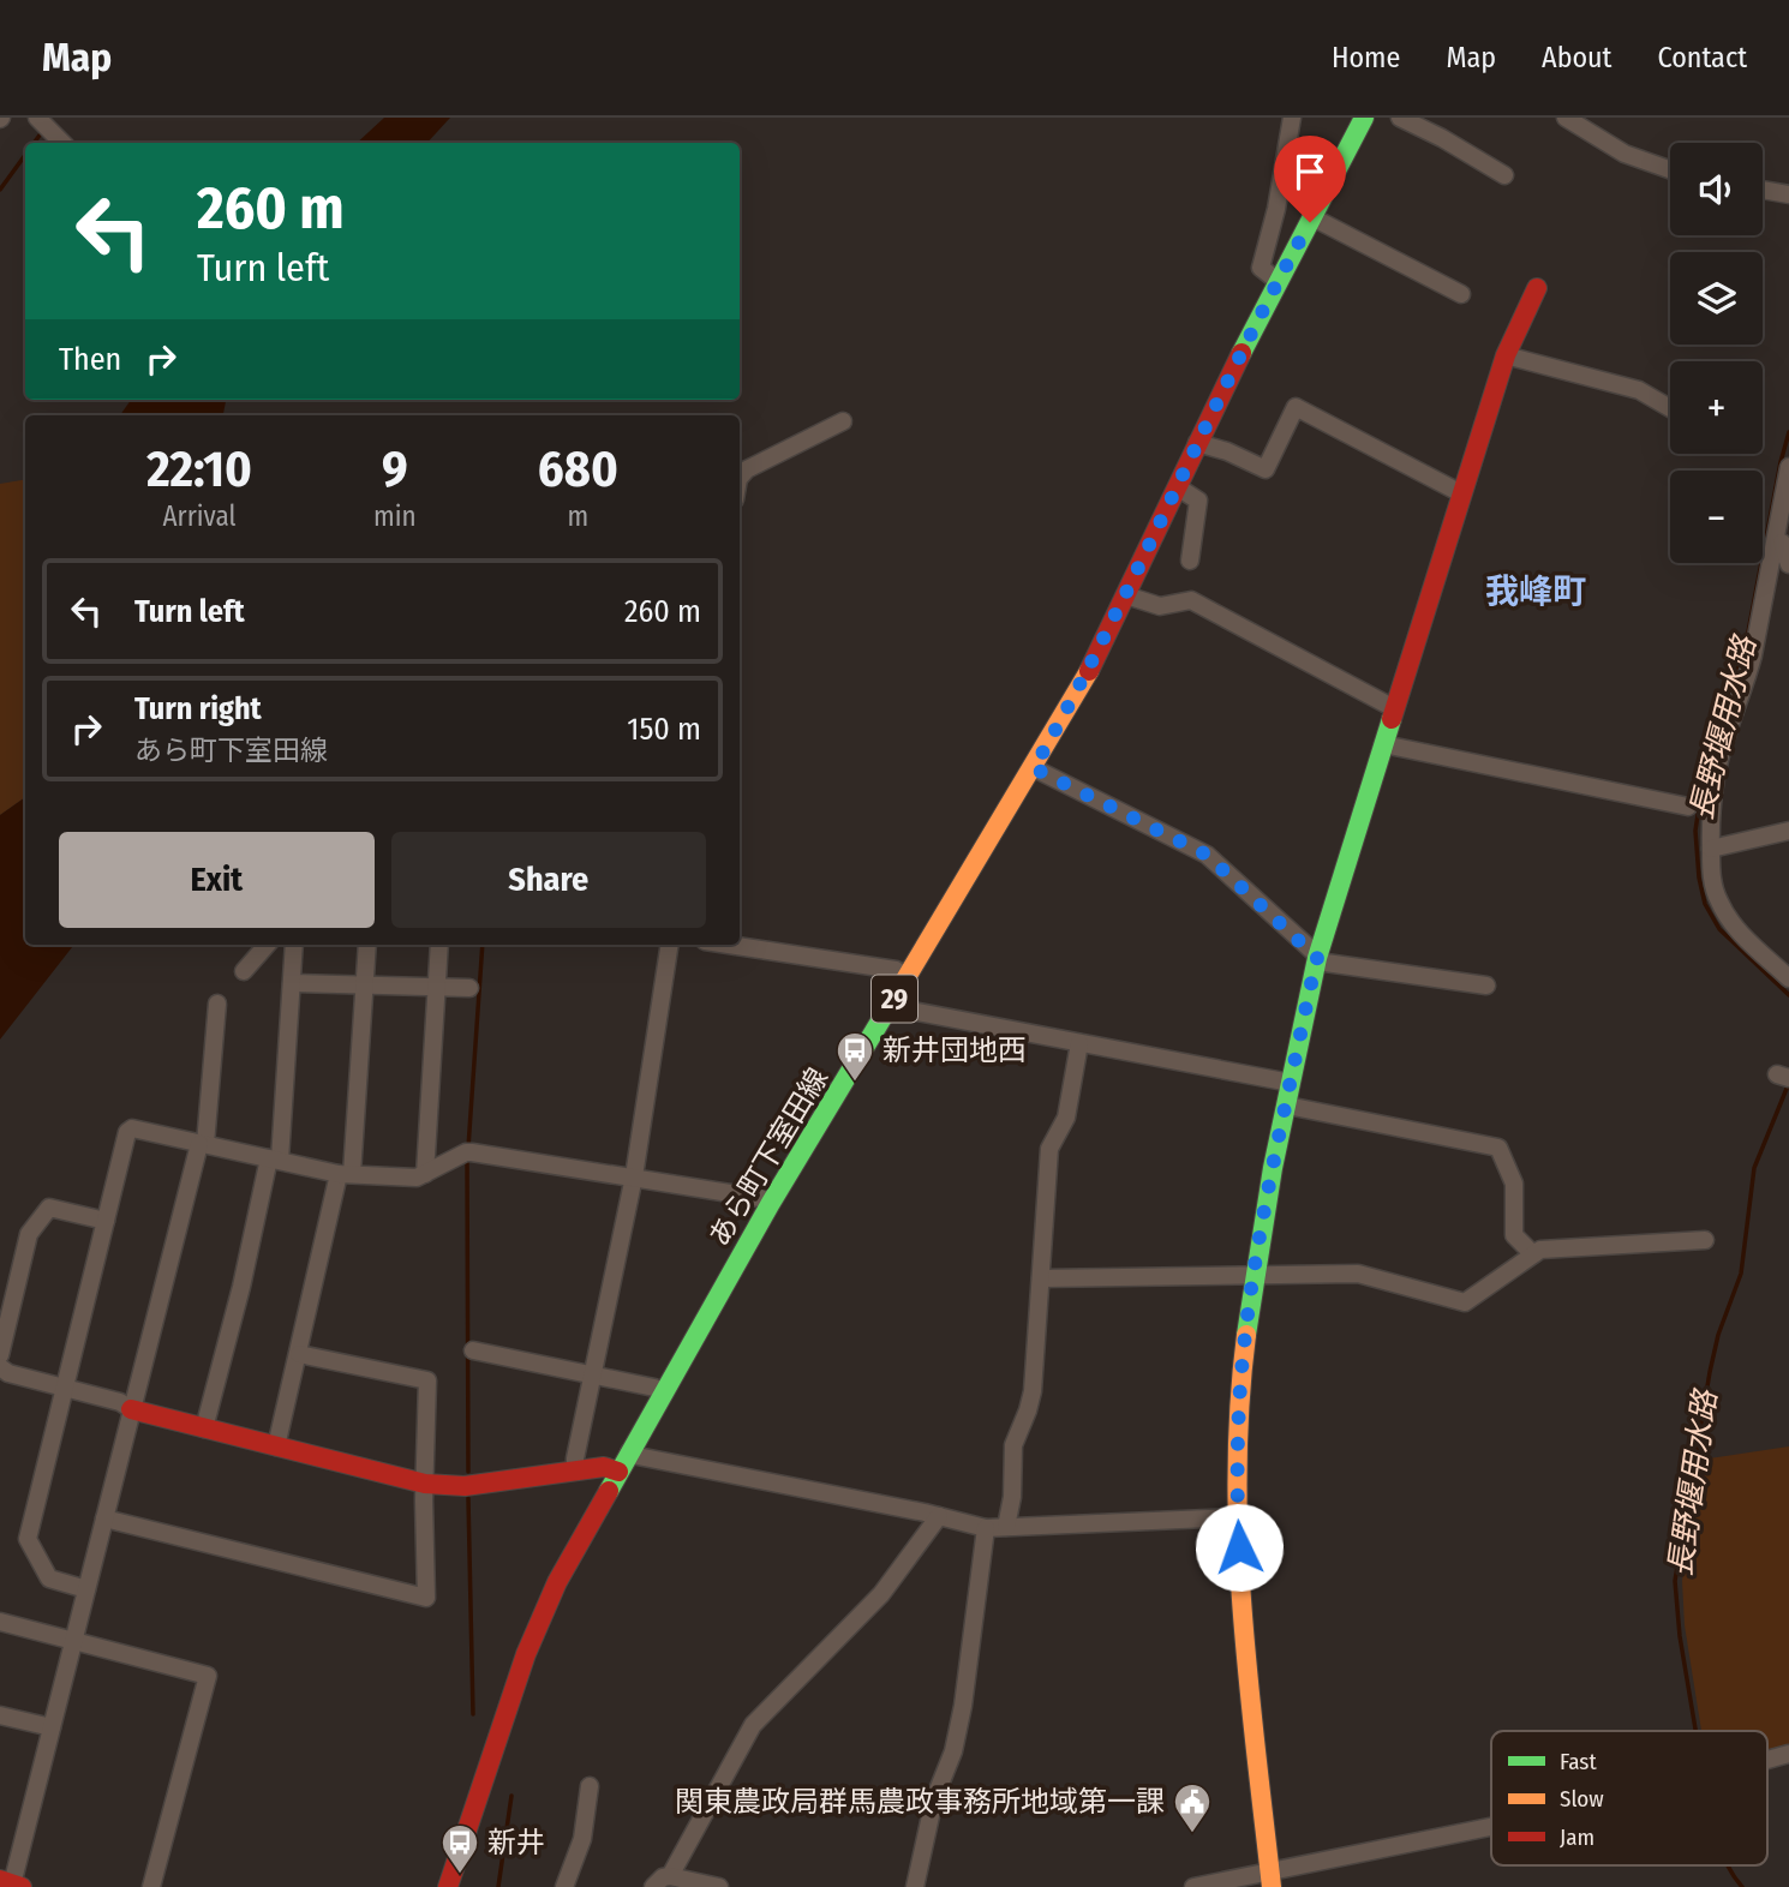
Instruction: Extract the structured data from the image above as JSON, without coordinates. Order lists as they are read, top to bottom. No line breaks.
{"streets":{"street":["29","あら町下室田線"]},"districts":["我峰町"],"water":["長野堰用水路"],"places":{"bus stop":["新井団地西","新井"],"public building":["関東農政局群馬農政事務所地域第一課"]},"legend":["Fast","Slow","Jam"],"page":{"header":"Map","nav":["Home","Map","About","Contact"],"map_buttons":["+","−"],"turn":["260 m","Turn left"],"then":"Then","eta":["22:10","Arrival","9","min","680","m"],"list":[{"name":"Turn left","value":"260 m"},{"name":"Turn right","note":"あら町下室田線","value":"150 m"}],"buttons":["Exit","Share"]}}
